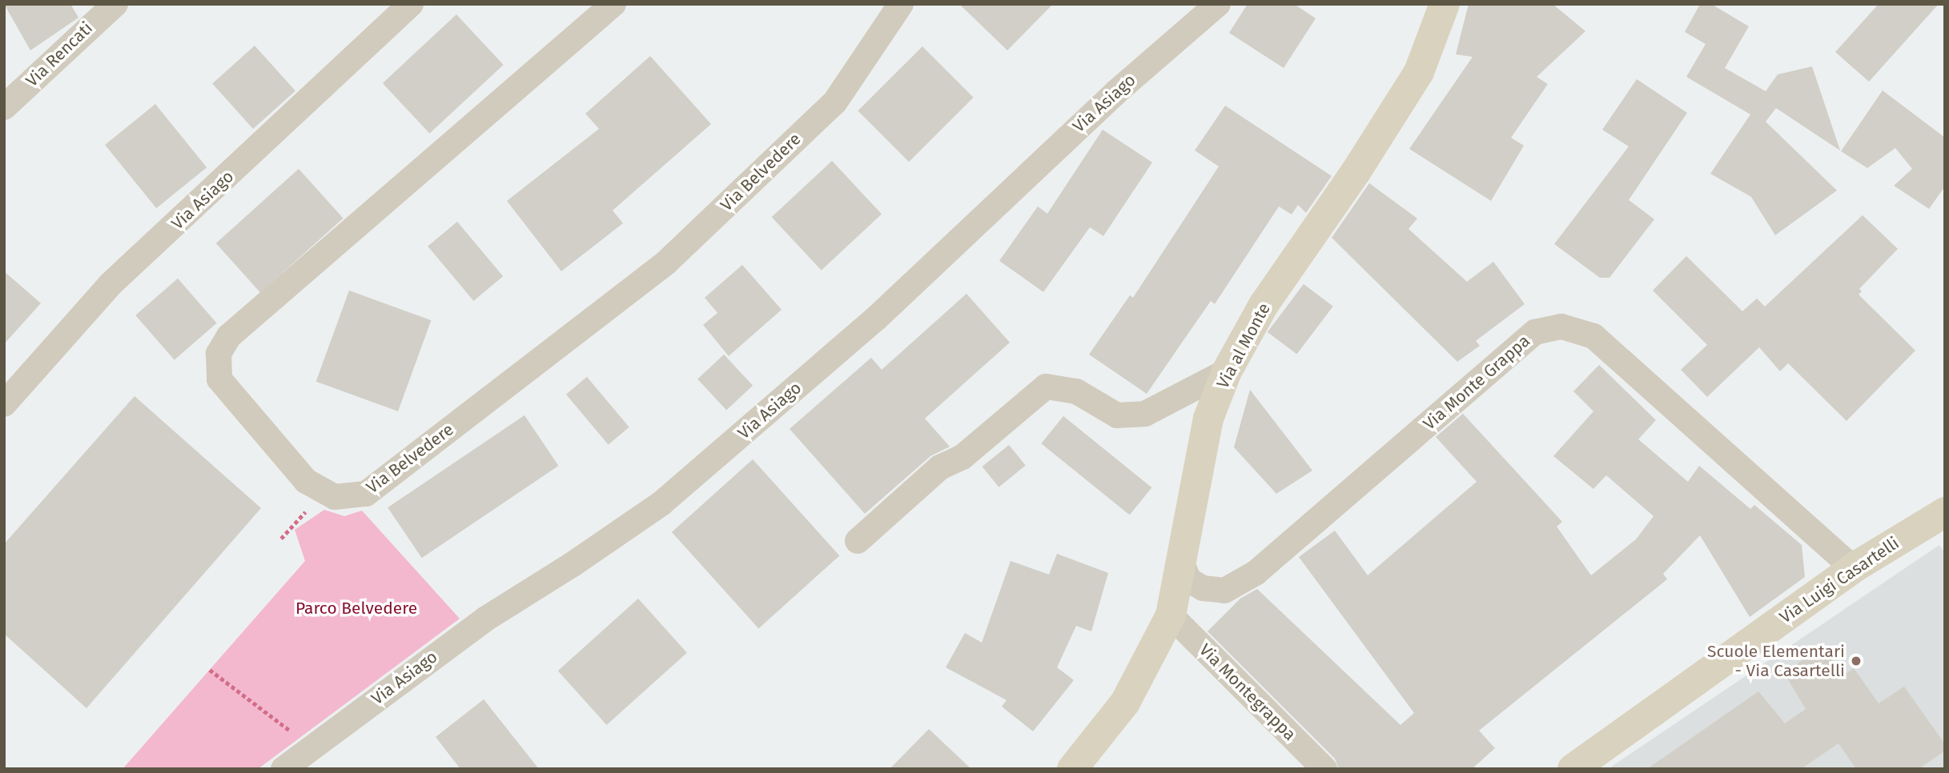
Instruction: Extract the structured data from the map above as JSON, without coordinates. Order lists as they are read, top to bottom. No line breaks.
{"streets":{"main road":["Via al Monte","Via Luigi Casartelli"],"street":["Via Rencati","Via Asiago","Via Belvedere","Via Monte Grappa","Via Montegrappa"]},"crossings":[["Via al Monte","Via Monte Grappa"],["Via al Monte","Via Montegrappa"],["Via Monte Grappa","Via Luigi Casartelli"]],"parks":["Parco Belvedere"],"places":["Scuole Elementari - Via Casartelli"]}
